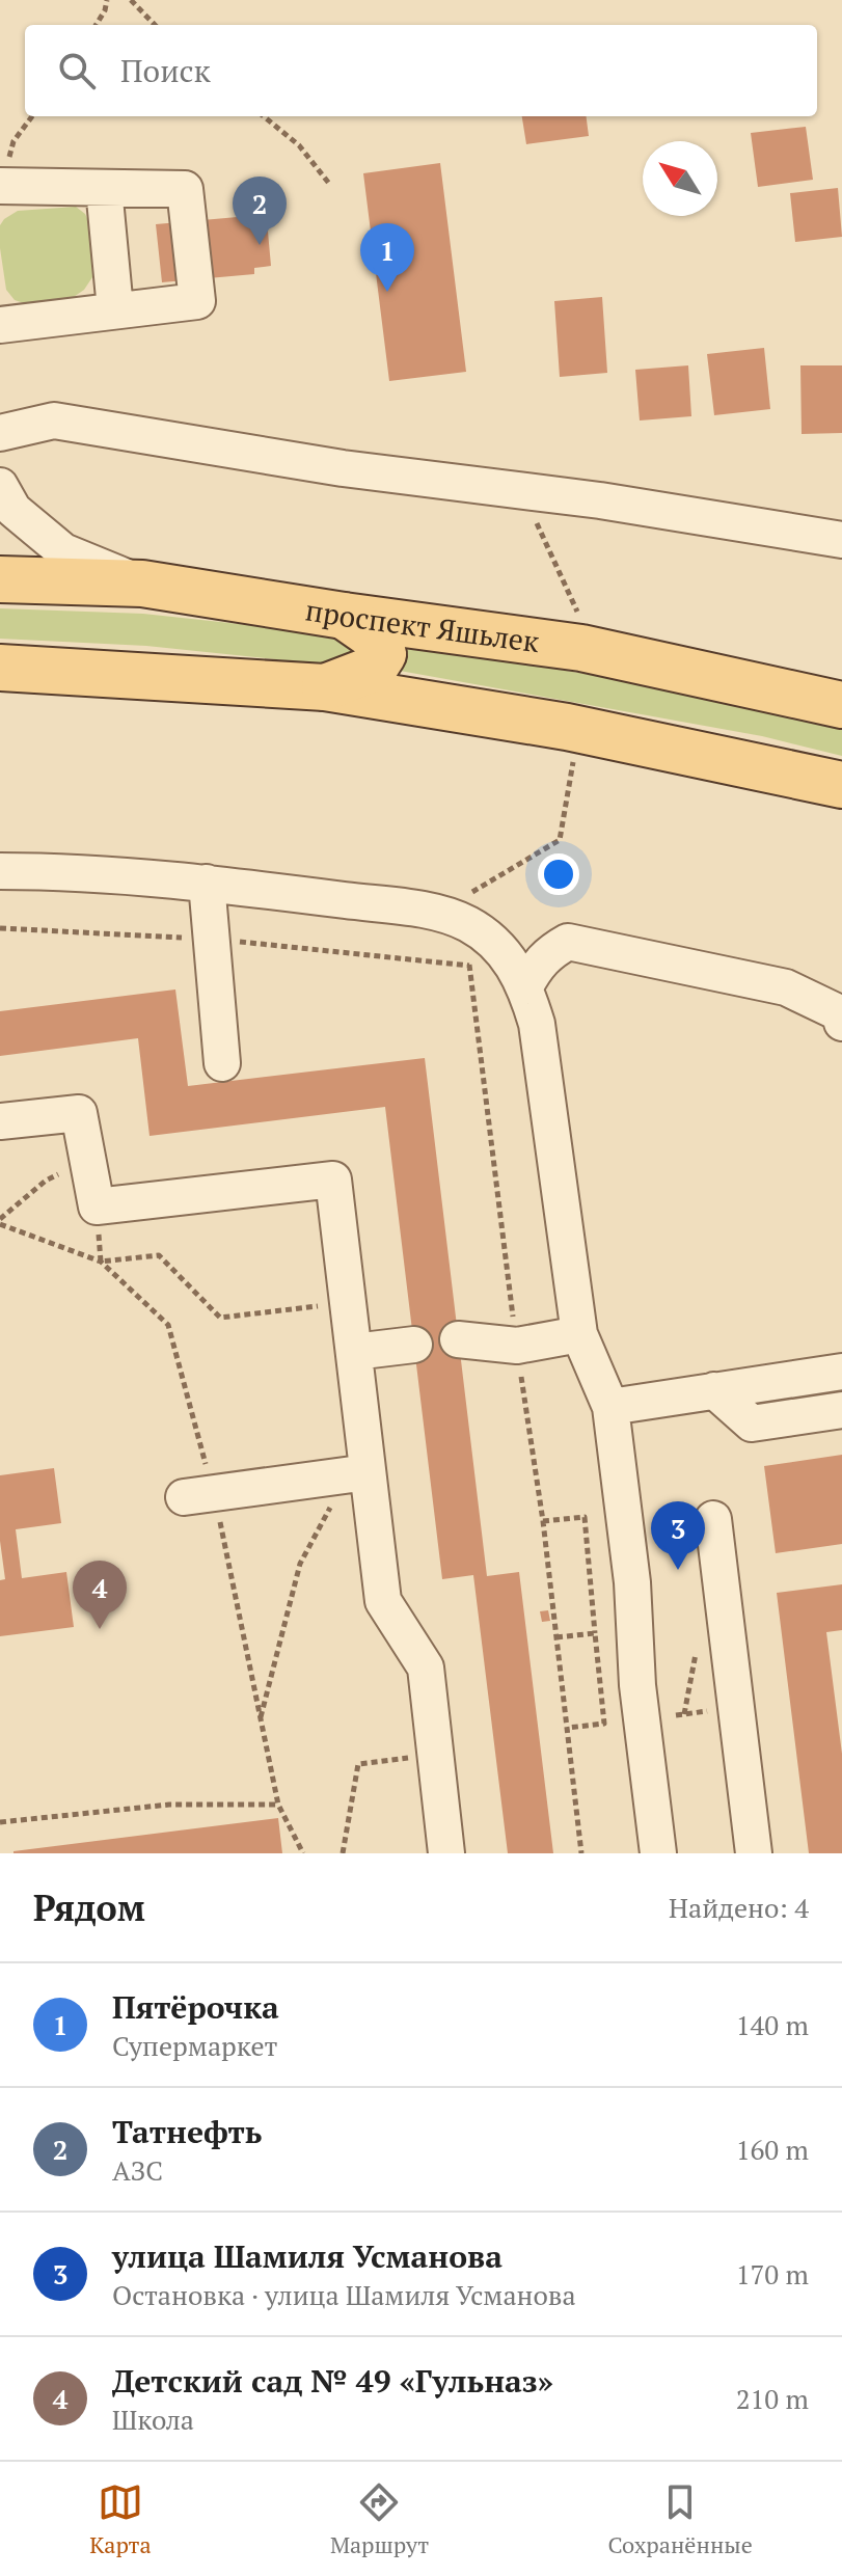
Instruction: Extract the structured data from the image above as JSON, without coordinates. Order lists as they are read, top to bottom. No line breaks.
{"streets":{"main road":["проспект Яшьлек"]},"north":"top left","page":{"search":"Поиск","pins":["2","1","3","4"],"heading":["Рядом","Найдено: 4"],"list":[{"mark":"1","name":"Пятёрочка","note":"Супермаркет","value":"140 m"},{"mark":"2","name":"Татнефть","note":"АЗС","value":"160 m"},{"mark":"3","name":"улица Шамиля Усманова","note":"Остановка · улица Шамиля Усманова","value":"170 m"},{"mark":"4","name":"Детский сад № 49 «Гульназ»","note":"Школа","value":"210 m"}],"nav":["Карта","Маршрут","Сохранённые"]}}
